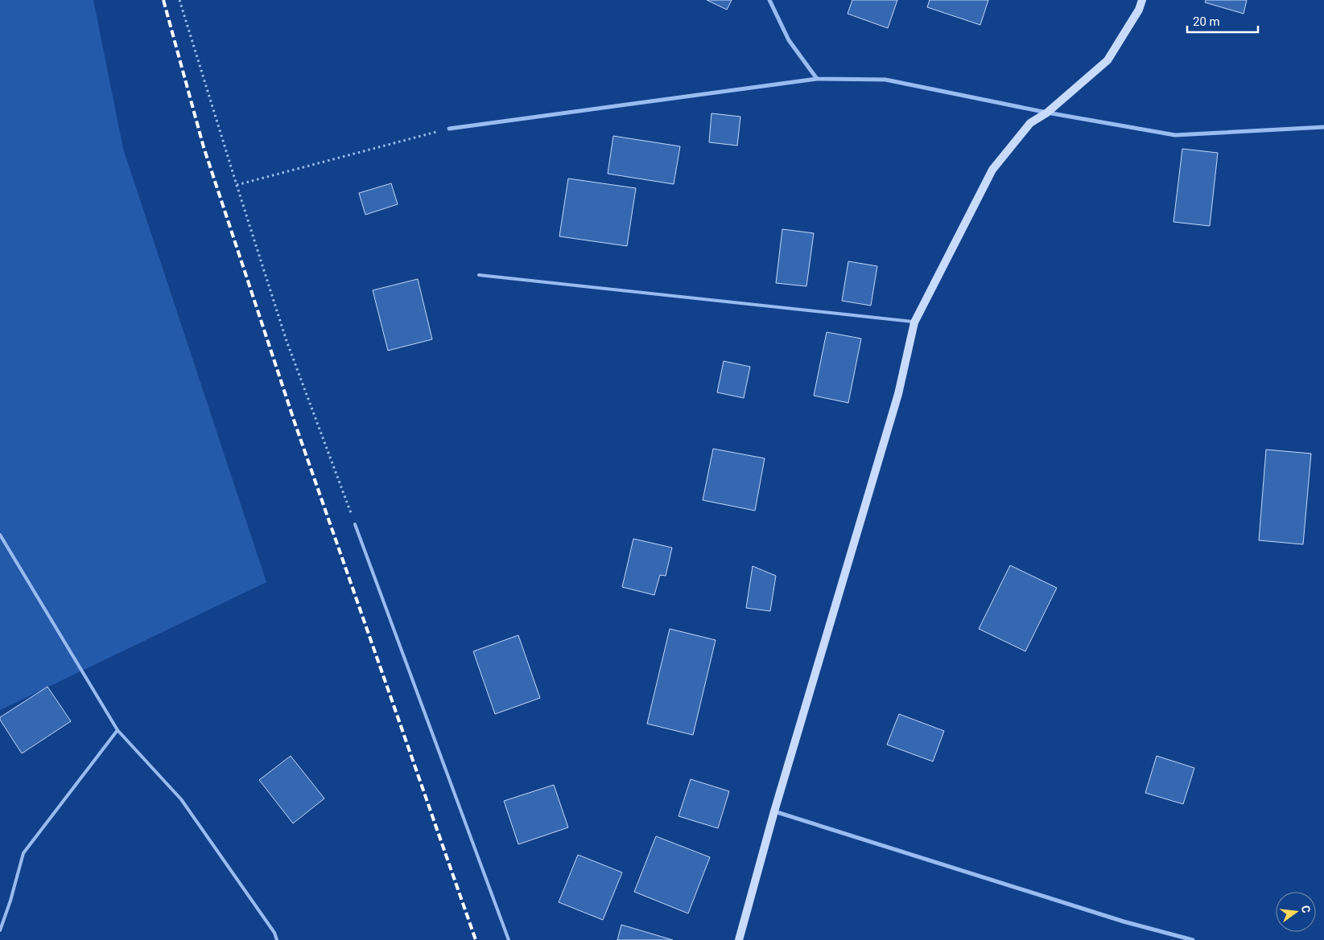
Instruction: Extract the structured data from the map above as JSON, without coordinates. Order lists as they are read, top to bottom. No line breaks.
{"scale_bar":"20 m","north":"right"}
